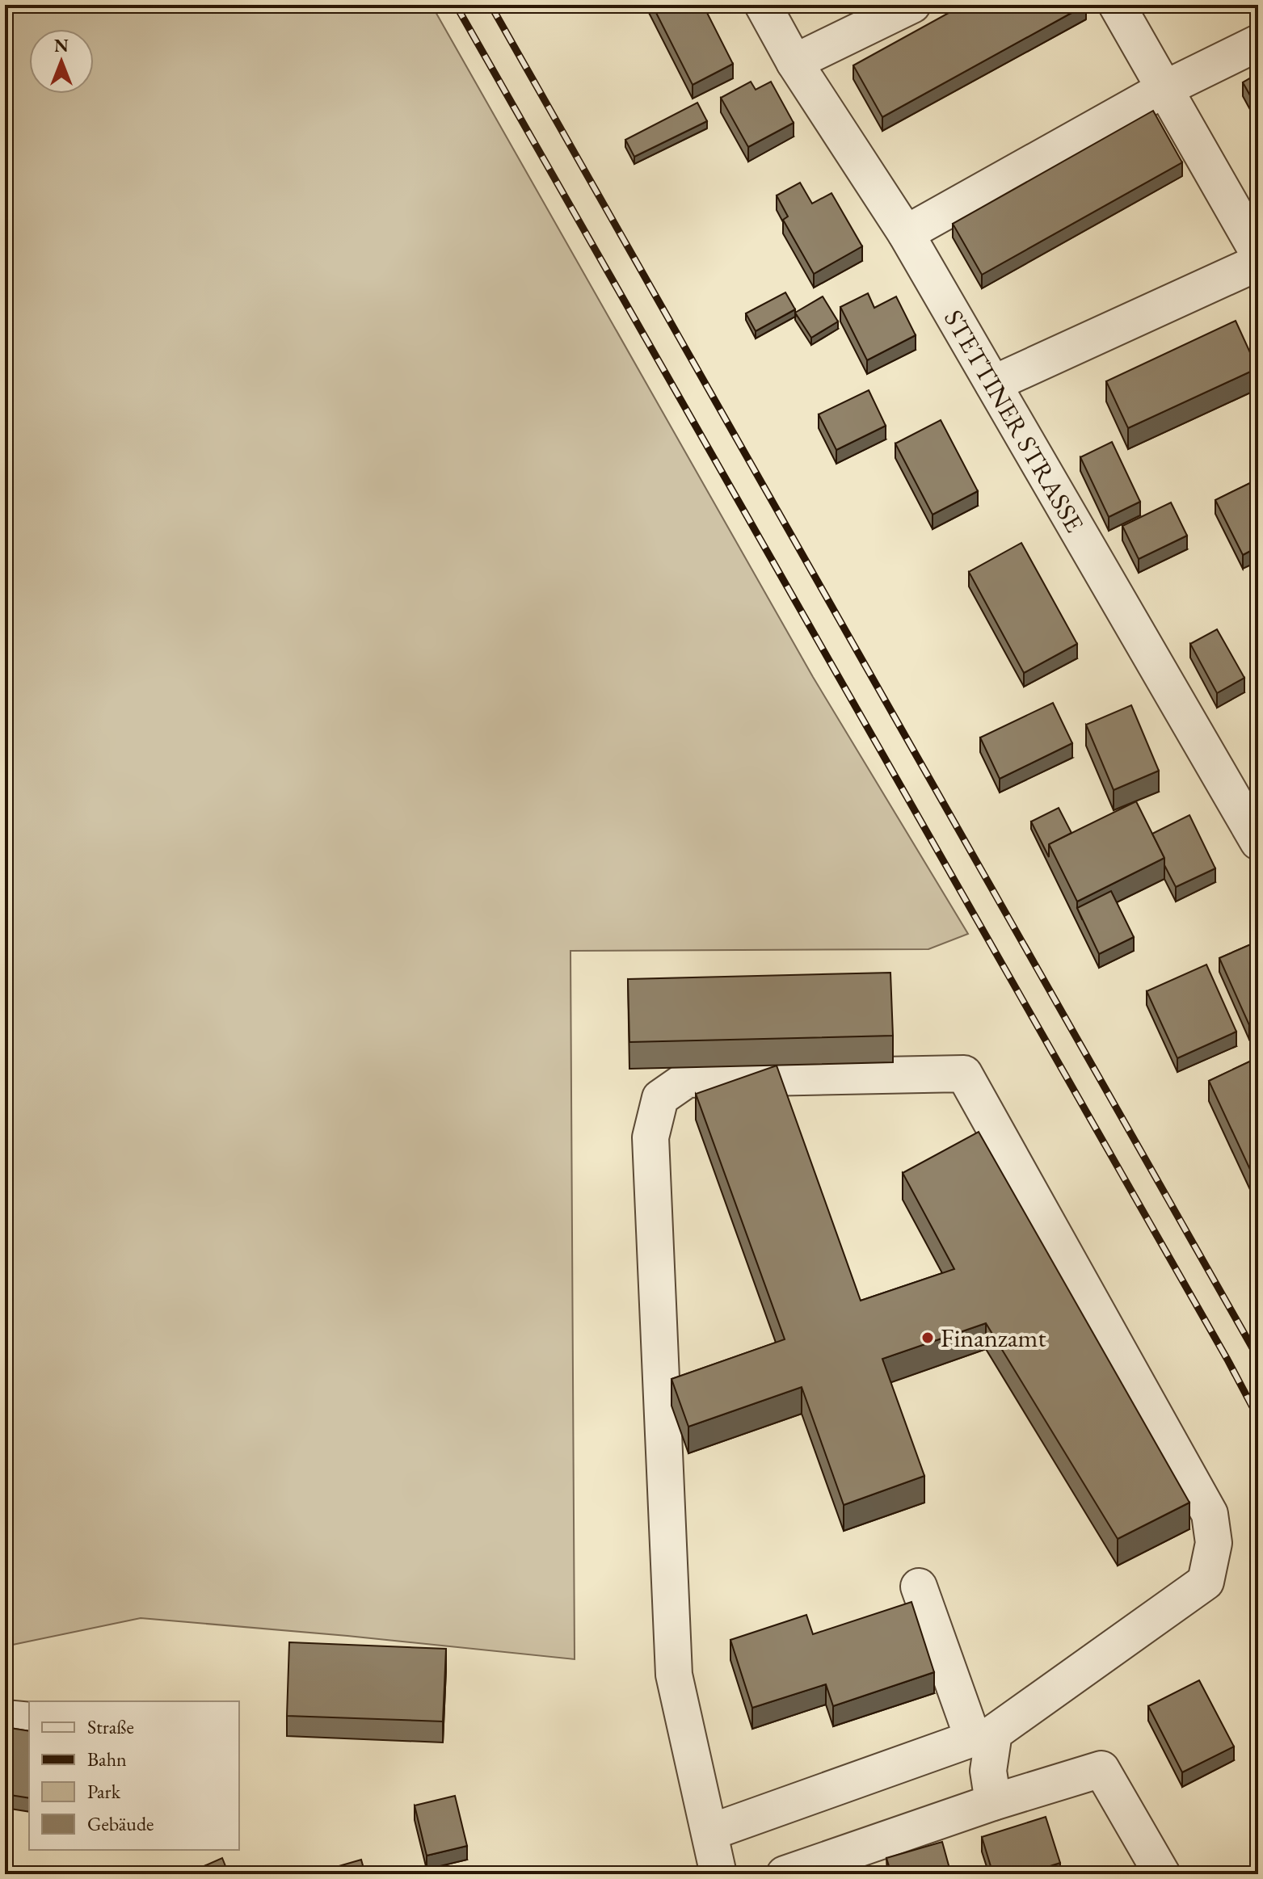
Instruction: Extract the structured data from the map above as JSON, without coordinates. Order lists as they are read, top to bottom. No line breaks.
{"streets":{"street":["STETTINER STRASSE"]},"places":["Finanzamt"],"legend":["Straße","Bahn","Park","Gebäude"],"north":"top"}
